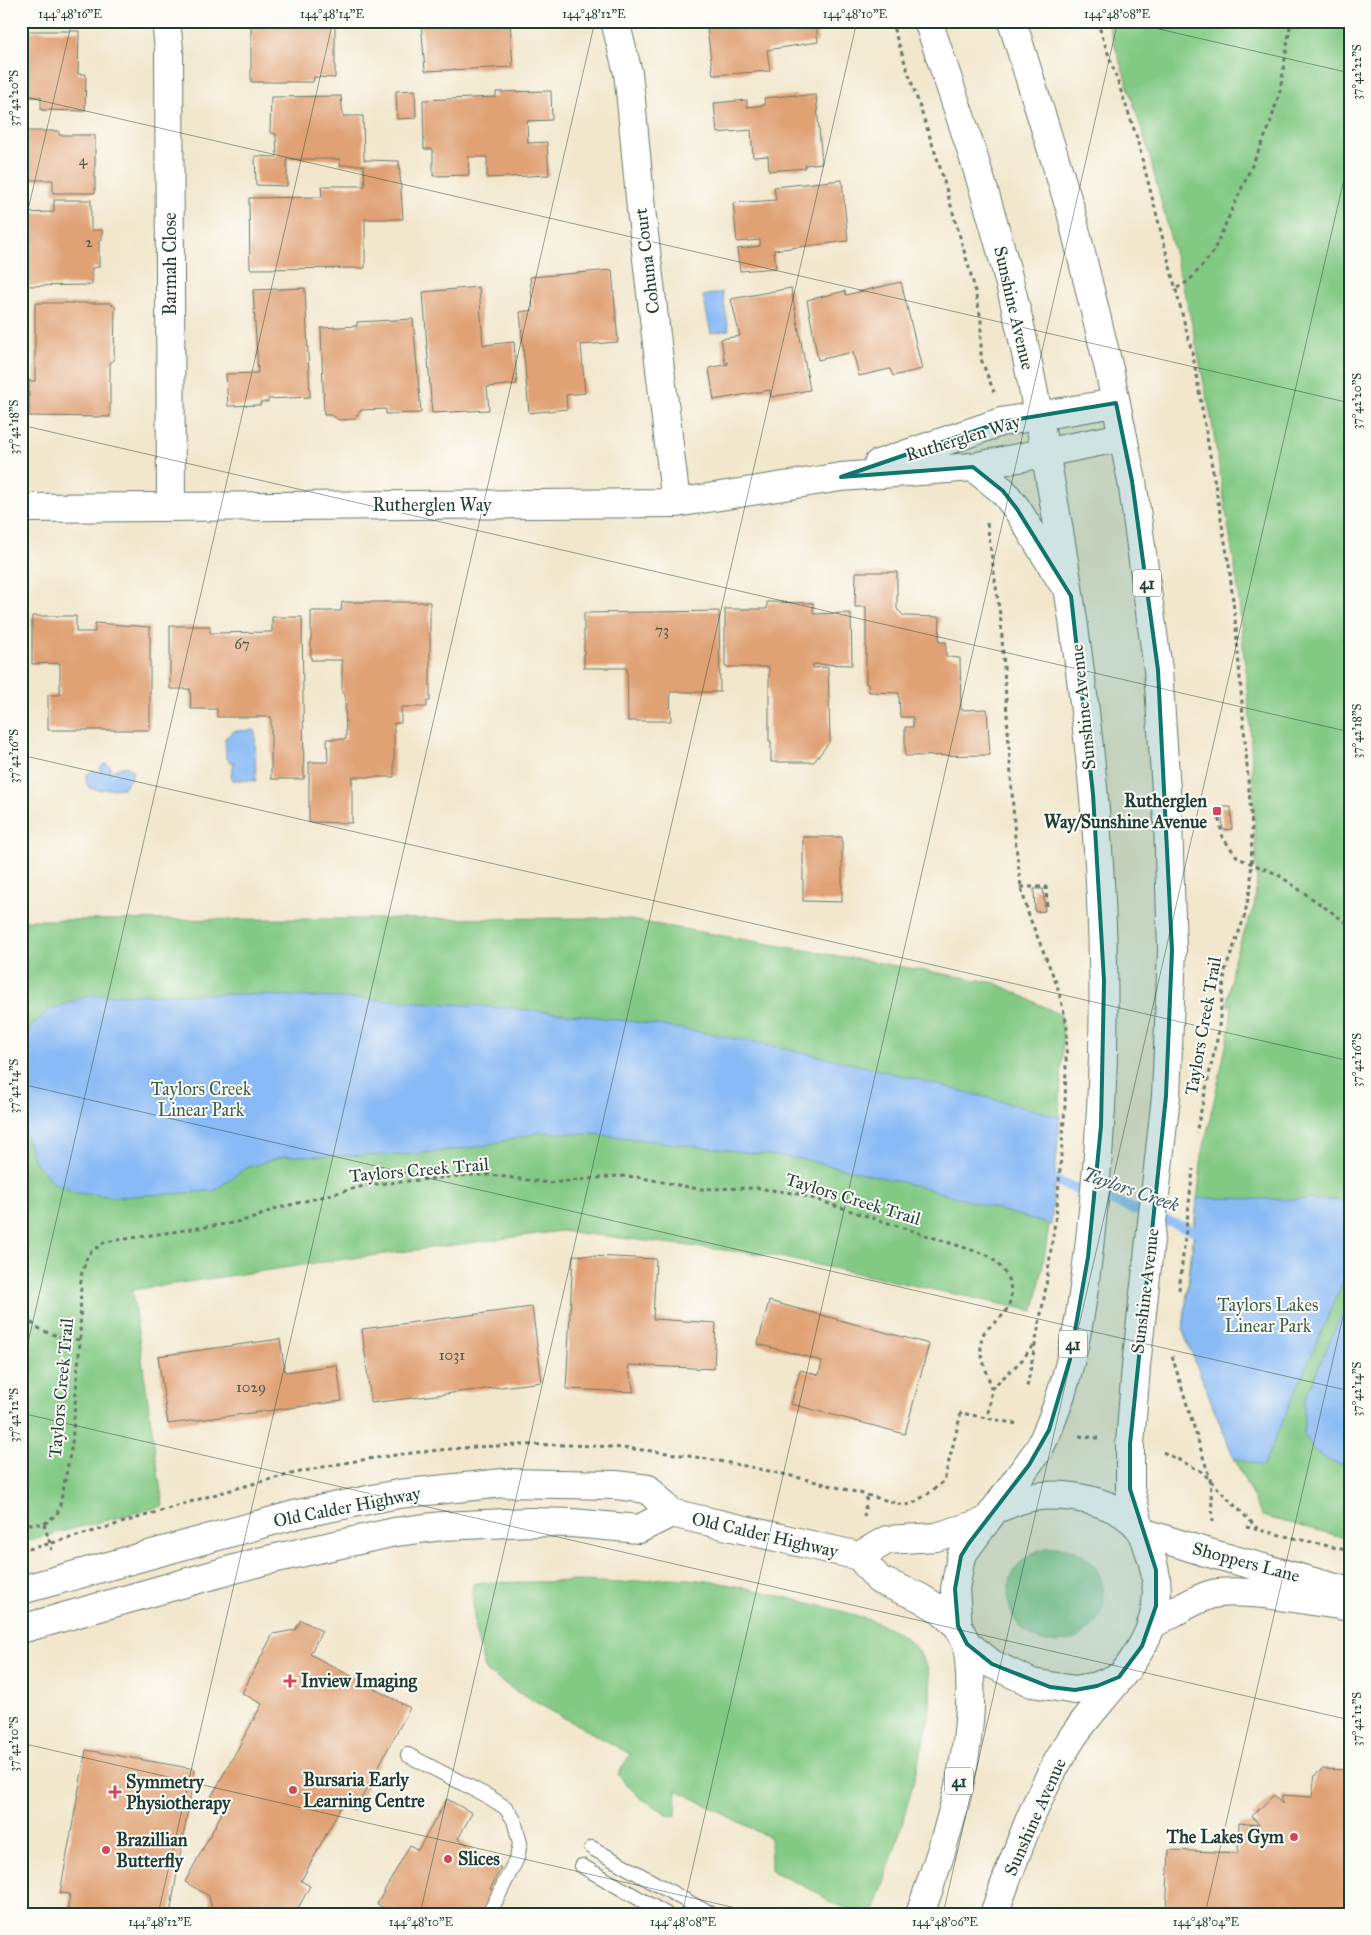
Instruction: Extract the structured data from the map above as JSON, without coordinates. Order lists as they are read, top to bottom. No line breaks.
{"streets":{"main road":["Cohuna Court","Barmah Close","Sunshine Avenue","Rutherglen Way","41","Old Calder Highway","Shoppers Lane"],"path":["Taylors Creek Trail"]},"crossings":[["Cohuna Court","Rutherglen Way"],["Barmah Close","Rutherglen Way"],["Sunshine Avenue","Rutherglen Way"],["Sunshine Avenue","41"],["Sunshine Avenue","Old Calder Highway"],["Sunshine Avenue","Shoppers Lane"],["41","Old Calder Highway"],["41","Shoppers Lane"],["Old Calder Highway","Shoppers Lane"]],"water":["Taylors Creek"],"parks":["Taylors Creek Linear Park","Taylors Lakes Linear Park"],"places":{"transit":["Rutherglen Way/Sunshine Avenue"],"health":["Inview Imaging","Symmetry Physiotherapy"],"other":["Bursaria Early Learning Centre","The Lakes Gym","Brazillian Butterfly","Slices"]},"house_numbers":["4","2","73","67","1031","1029"],"coordinates":["144°48'16\"E","144°48'14\"E","144°48'12\"E","144°48'10\"E","144°48'08\"E","37°42'22\"S","37°42'20\"S","37°42'18\"S","37°42'16\"S","37°42'14\"S","37°42'12\"S","37°42'10\"S","144°48'06\"E","144°48'04\"E"]}
